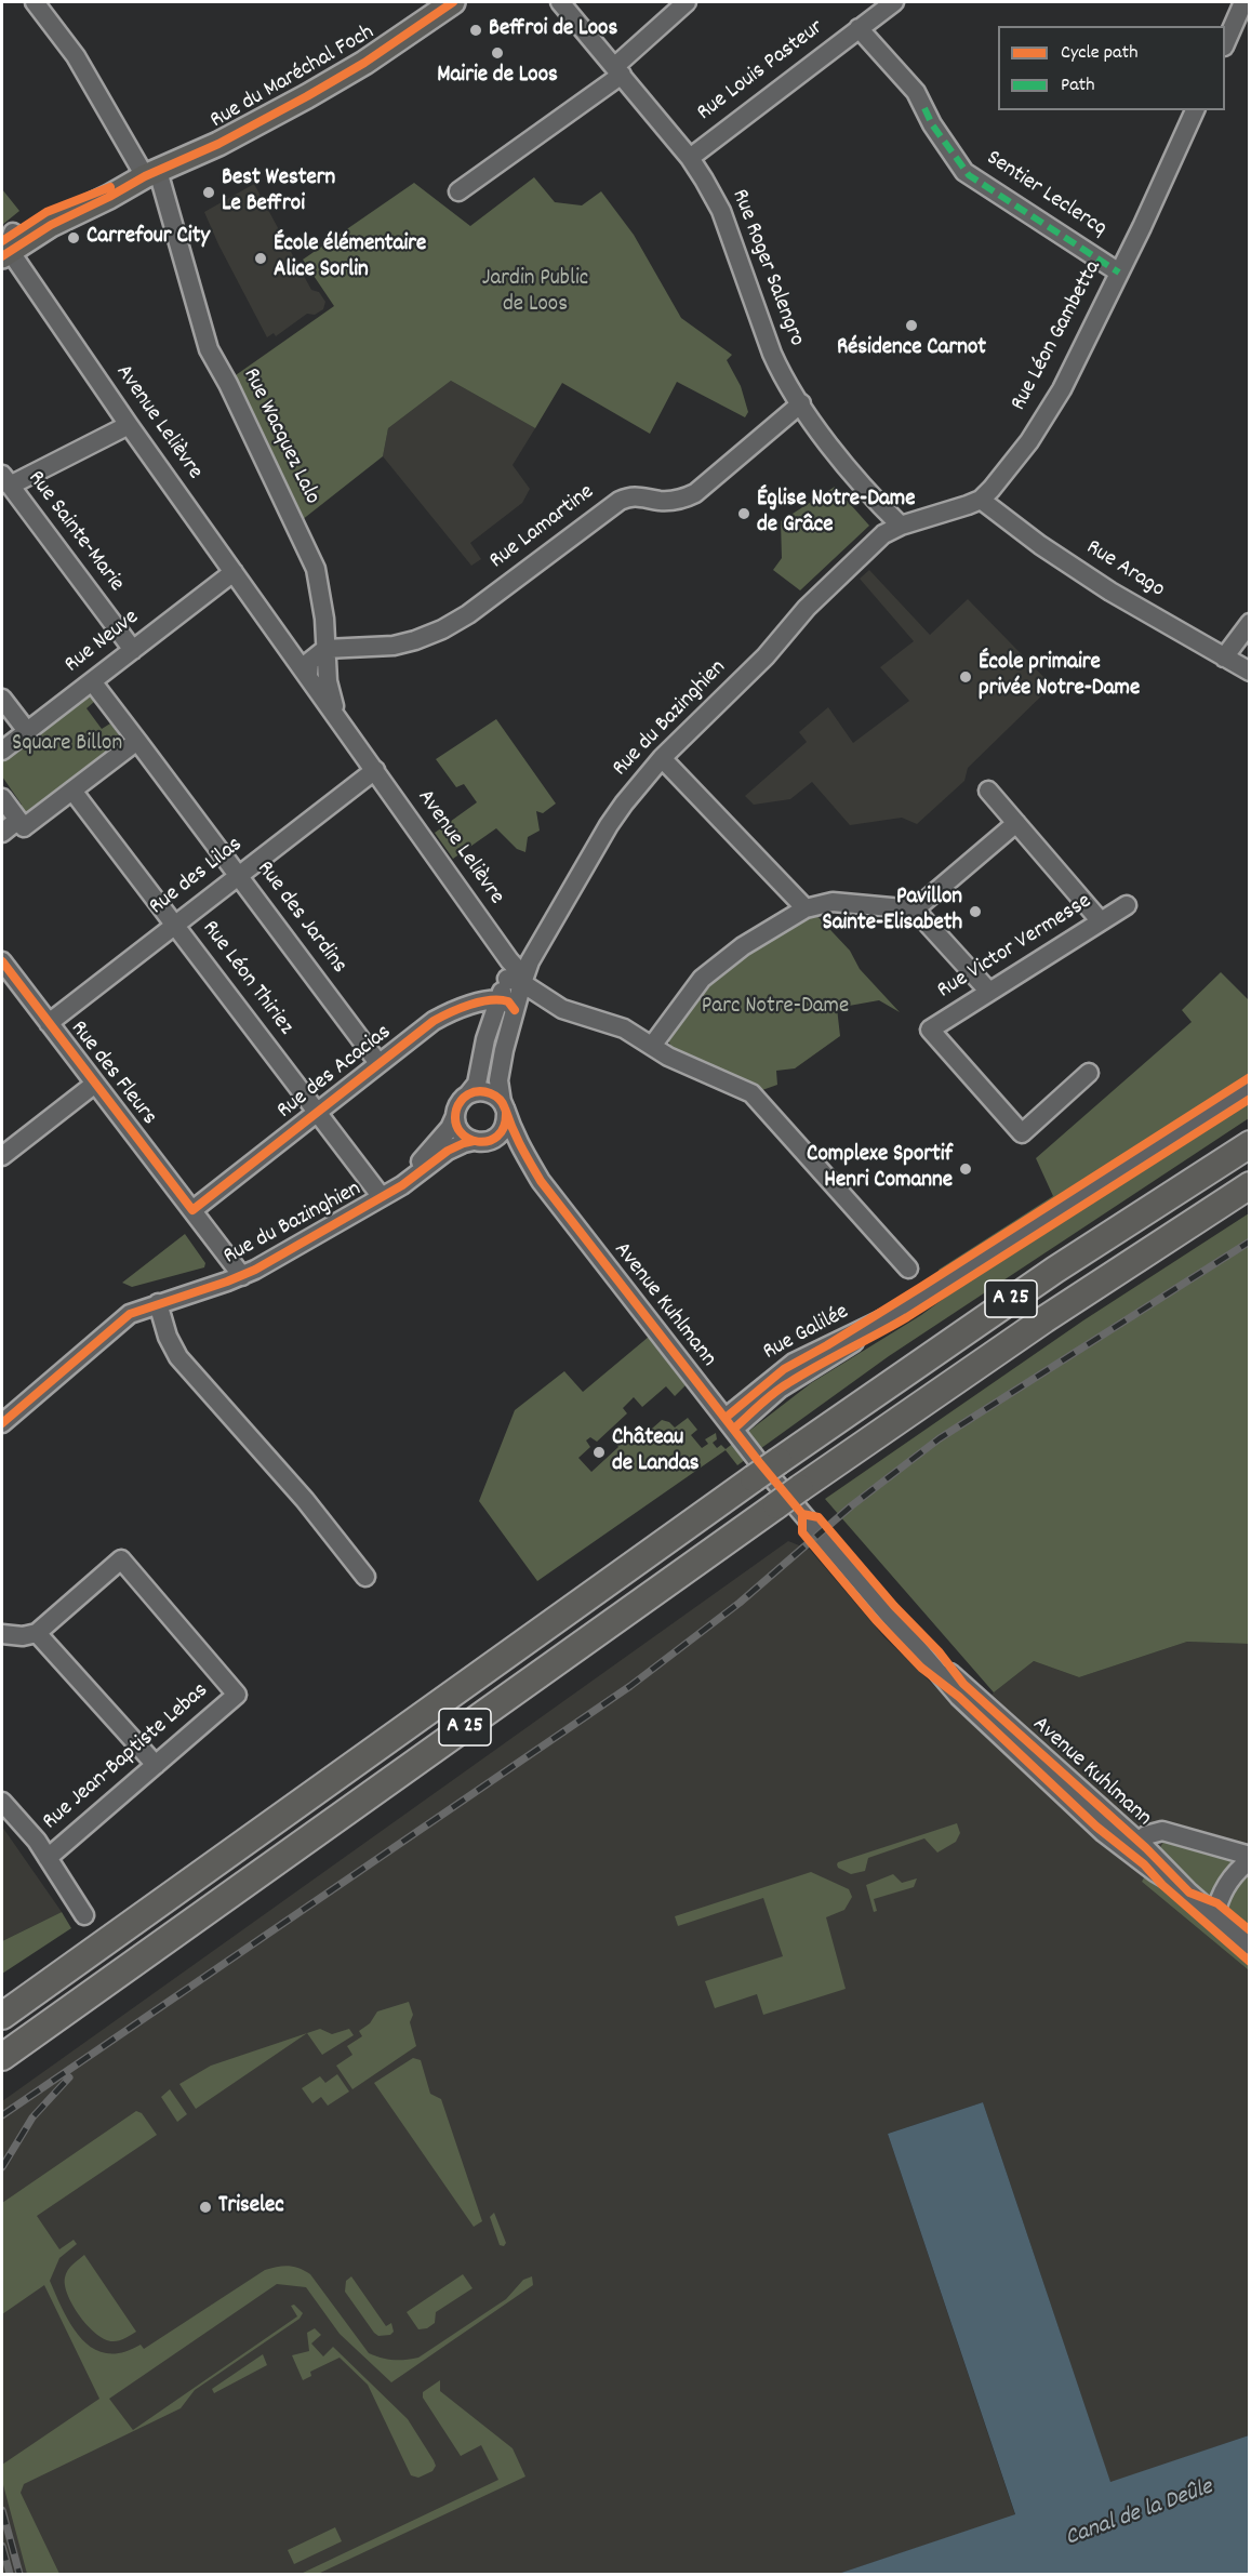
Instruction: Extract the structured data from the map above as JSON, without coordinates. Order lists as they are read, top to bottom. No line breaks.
{"streets":{"highway":["A 25"],"main road":["Rue du Maréchal Foch"],"street":["Rue Louis Pasteur","Sentier Leclercq","Rue Roger Salengro","Rue Léon Gambetta","Avenue Lelièvre","Rue Wacquez Lalo","Rue Lamartine","Rue Sainte-Marie","Rue Arago","Rue Neuve","Rue du Bazinghien","Rue des Lilas","Rue des Jardins","Rue Victor Vermesse","Rue Léon Thiriez","Rue des Acacias","Rue des Fleurs","Avenue Kuhlmann","Rue Galilée","Rue Jean-Baptiste Lebas"]},"crossings":[["Rue Louis Pasteur","Sentier Leclercq"],["Rue Louis Pasteur","Rue Roger Salengro"],["Rue du Maréchal Foch","Avenue Lelièvre"],["Rue du Maréchal Foch","Rue Wacquez Lalo"],["Sentier Leclercq","Rue Léon Gambetta"],["Rue Roger Salengro","Rue Lamartine"],["Rue Roger Salengro","Rue du Bazinghien"],["Rue Léon Gambetta","Rue Arago"],["Avenue Lelièvre","Rue Wacquez Lalo"],["Avenue Lelièvre","Rue Neuve"],["Avenue Lelièvre","Rue du Bazinghien"],["Avenue Lelièvre","Rue des Lilas"],["Rue Wacquez Lalo","Rue Lamartine"],["Rue Sainte-Marie","Rue Neuve"],["Rue du Bazinghien","Rue Léon Thiriez"],["Rue du Bazinghien","Rue des Acacias"],["Rue du Bazinghien","Rue des Fleurs"],["Rue du Bazinghien","Avenue Kuhlmann"],["Rue des Lilas","Rue des Jardins"],["Rue des Lilas","Rue Léon Thiriez"],["Rue des Lilas","Rue des Fleurs"],["Rue des Jardins","Rue des Acacias"],["Rue Léon Thiriez","Rue des Acacias"],["Rue des Acacias","Rue des Fleurs"],["A 25","Avenue Kuhlmann"],["Avenue Kuhlmann","Rue Galilée"]],"water":["Canal de la Deûle"],"parks":["Jardin Public de Loos","Square Billon","Parc Notre-Dame"],"places":["Beffroi de Loos","Mairie de Loos","Best Western Le Beffroi","Carrefour City","École élémentaire Alice Sorlin","Résidence Carnot","Église Notre-Dame de Grâce","École primaire privée Notre-Dame","Pavillon Sainte-Elisabeth","Complexe Sportif Henri Comanne","Château de Landas","Triselec"],"legend":["Cycle path","Path"]}
